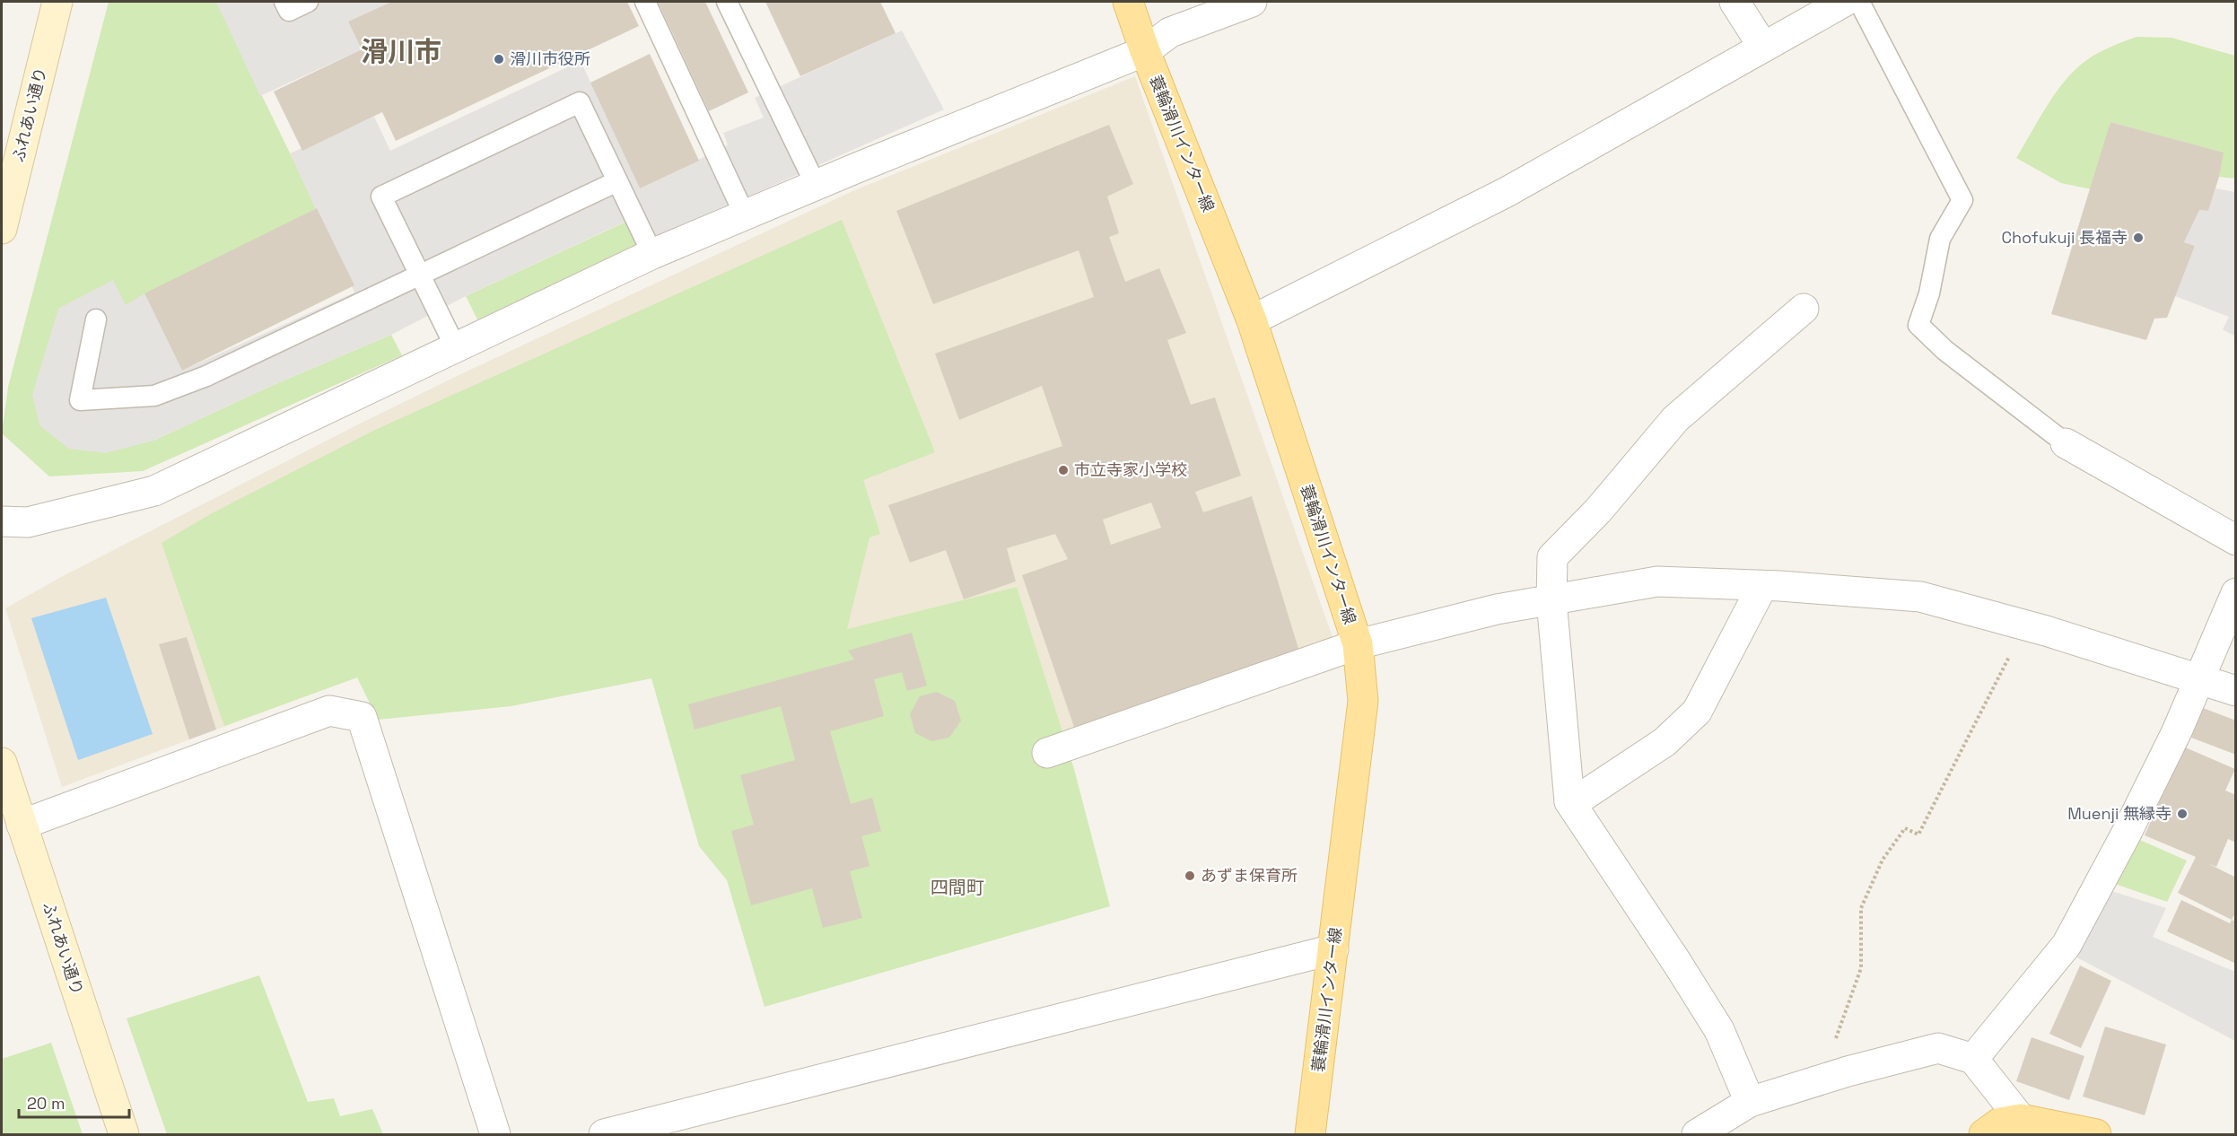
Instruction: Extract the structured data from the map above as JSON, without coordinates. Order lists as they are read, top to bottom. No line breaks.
{"streets":{"main road":["蓑輪滑川インター線"],"street":["ふれあい通り"]},"districts":["滑川市","四間町"],"places":["滑川市役所","Chofukuji 長福寺","市立寺家小学校","Muenji 無縁寺","あずま保育所"],"scale_bar":"20 m"}
